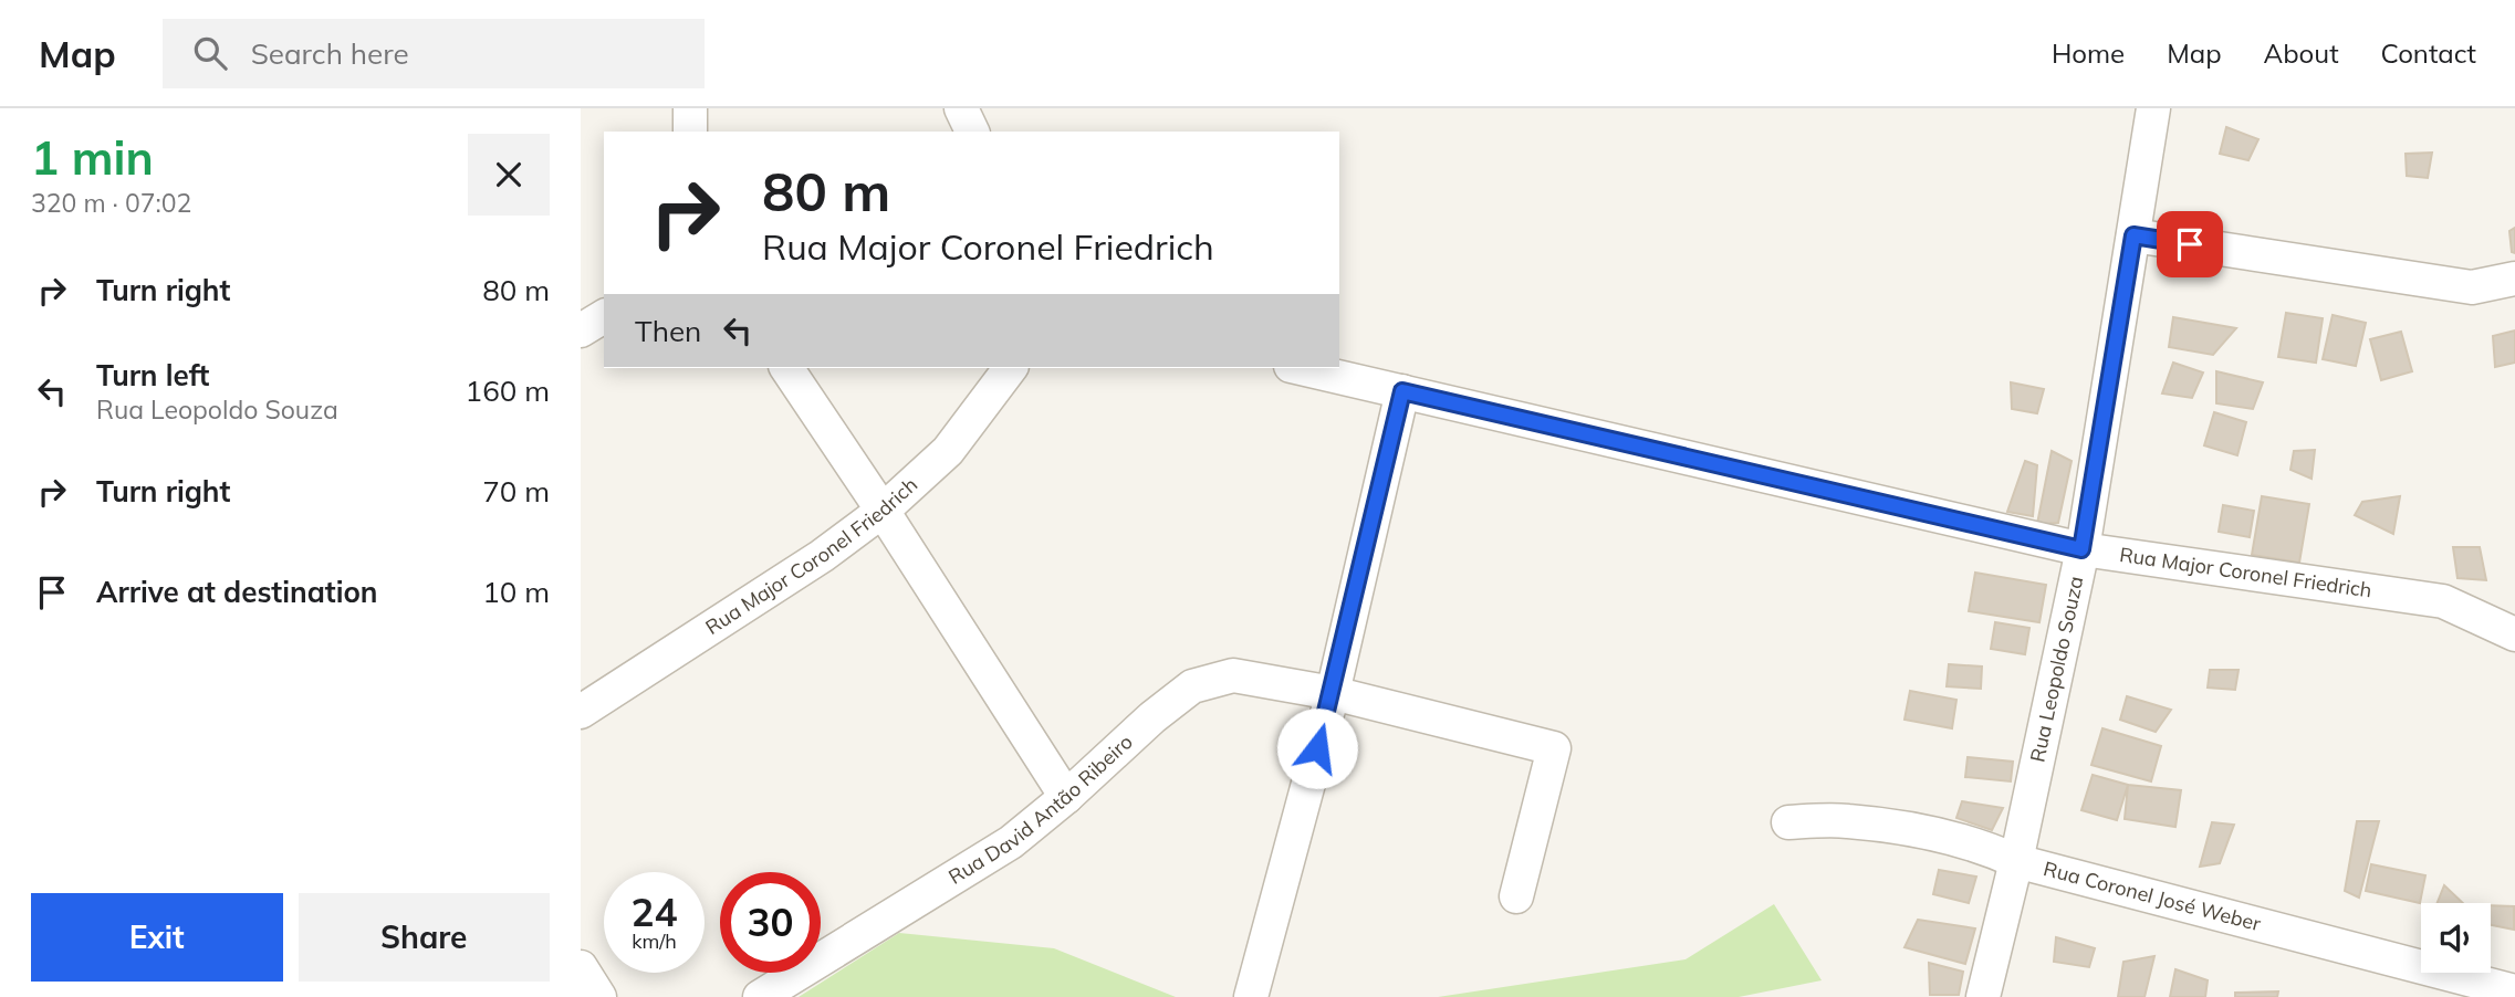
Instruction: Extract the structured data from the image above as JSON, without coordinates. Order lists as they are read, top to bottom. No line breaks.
{"streets":{"street":["Rua Major Coronel Friedrich","Rua Leopoldo Souza","Rua David Antão Ribeiro","Rua Coronel José Weber"]},"crossings":[["Rua Major Coronel Friedrich","Rua Leopoldo Souza"],["Rua Leopoldo Souza","Rua Coronel José Weber"]],"page":{"header":"Map","search":"Search here","nav":["Home","Map","About","Contact"],"heading":["1 min","320 m · 07:02"],"turn":["80 m","Rua Major Coronel Friedrich"],"list":[{"name":"Turn right","value":"80 m"},{"name":"Turn left","note":"Rua Leopoldo Souza","value":"160 m"},{"name":"Turn right","value":"70 m"},{"name":"Arrive at destination","value":"10 m"}],"then":"Then","speed":"24 km/h","limit":"30","buttons":["Exit","Share"]}}
